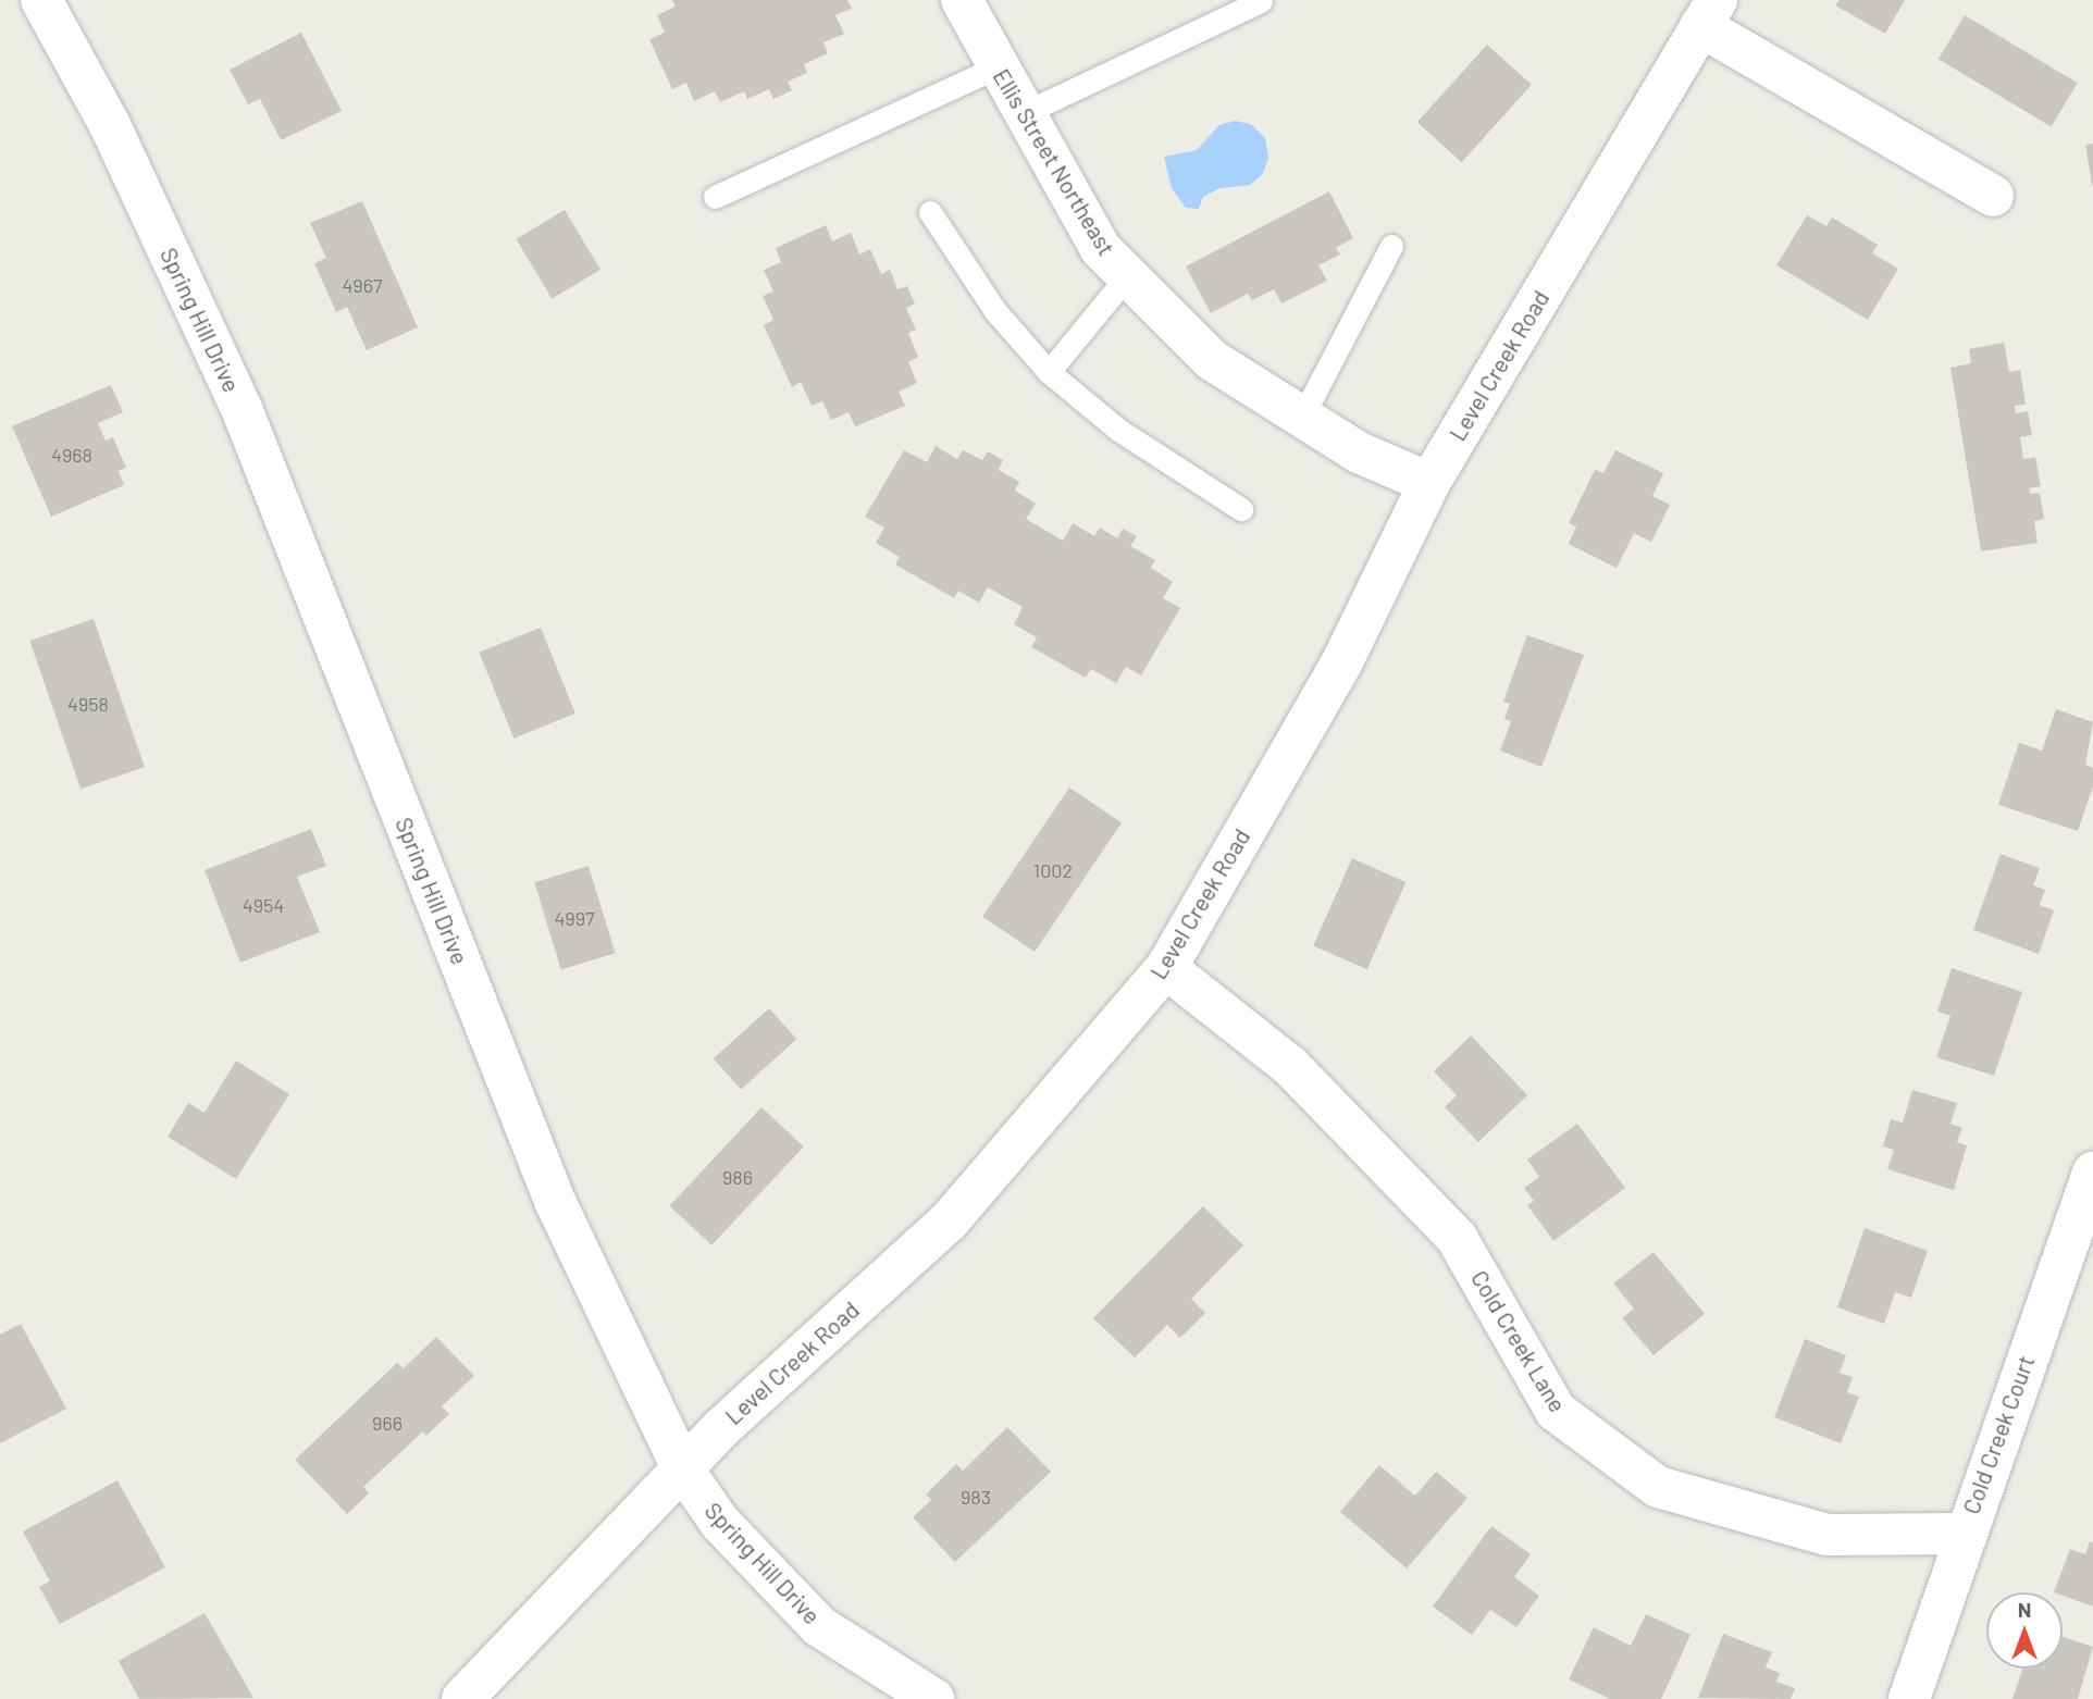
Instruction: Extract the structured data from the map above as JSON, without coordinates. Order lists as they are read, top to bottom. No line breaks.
{"streets":{"street":["Ellis Street Northeast","Spring Hill Drive","Level Creek Road","Cold Creek Lane","Cold Creek Court"]},"crossings":[["Ellis Street Northeast","Level Creek Road"],["Spring Hill Drive","Level Creek Road"],["Level Creek Road","Cold Creek Lane"],["Cold Creek Lane","Cold Creek Court"]],"house_numbers":["4967","4968","4958","1002","4954","4997","986","966","983"],"north":"top"}
